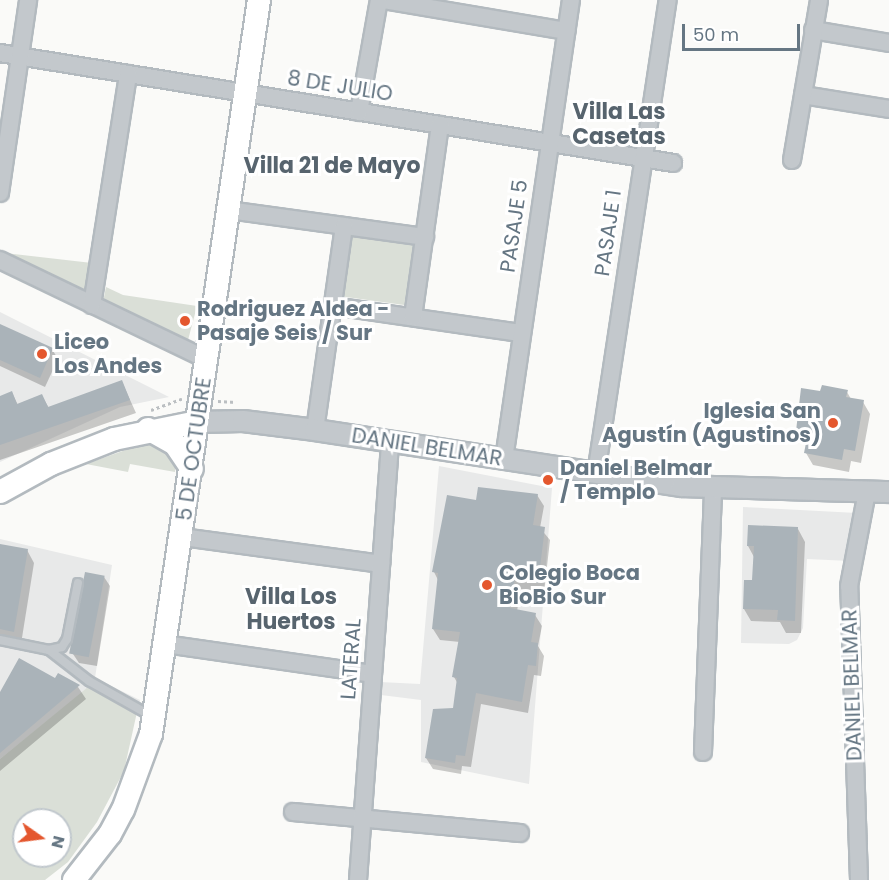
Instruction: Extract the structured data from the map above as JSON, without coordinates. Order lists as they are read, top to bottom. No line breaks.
{"streets":{"main road":["DANIEL BELMAR","5 DE OCTUBRE"],"street":["8 DE JULIO","PASAJE 5","PASAJE 1","LATERAL"]},"crossings":[["8 DE JULIO","PASAJE 5"],["8 DE JULIO","PASAJE 1"],["8 DE JULIO","5 DE OCTUBRE"],["PASAJE 5","DANIEL BELMAR"],["PASAJE 1","DANIEL BELMAR"],["DANIEL BELMAR","5 DE OCTUBRE"],["DANIEL BELMAR","LATERAL"]],"districts":["Villa Las Casetas","Villa 21 de Mayo","Villa Los Huertos"],"places":["Rodriguez Aldea - Pasaje Seis / Sur","Liceo Los Andes","Iglesia San Agustín (Agustinos)","Daniel Belmar / Templo","Colegio Boca BioBio Sur"],"scale_bar":"50 m","north":"right"}
